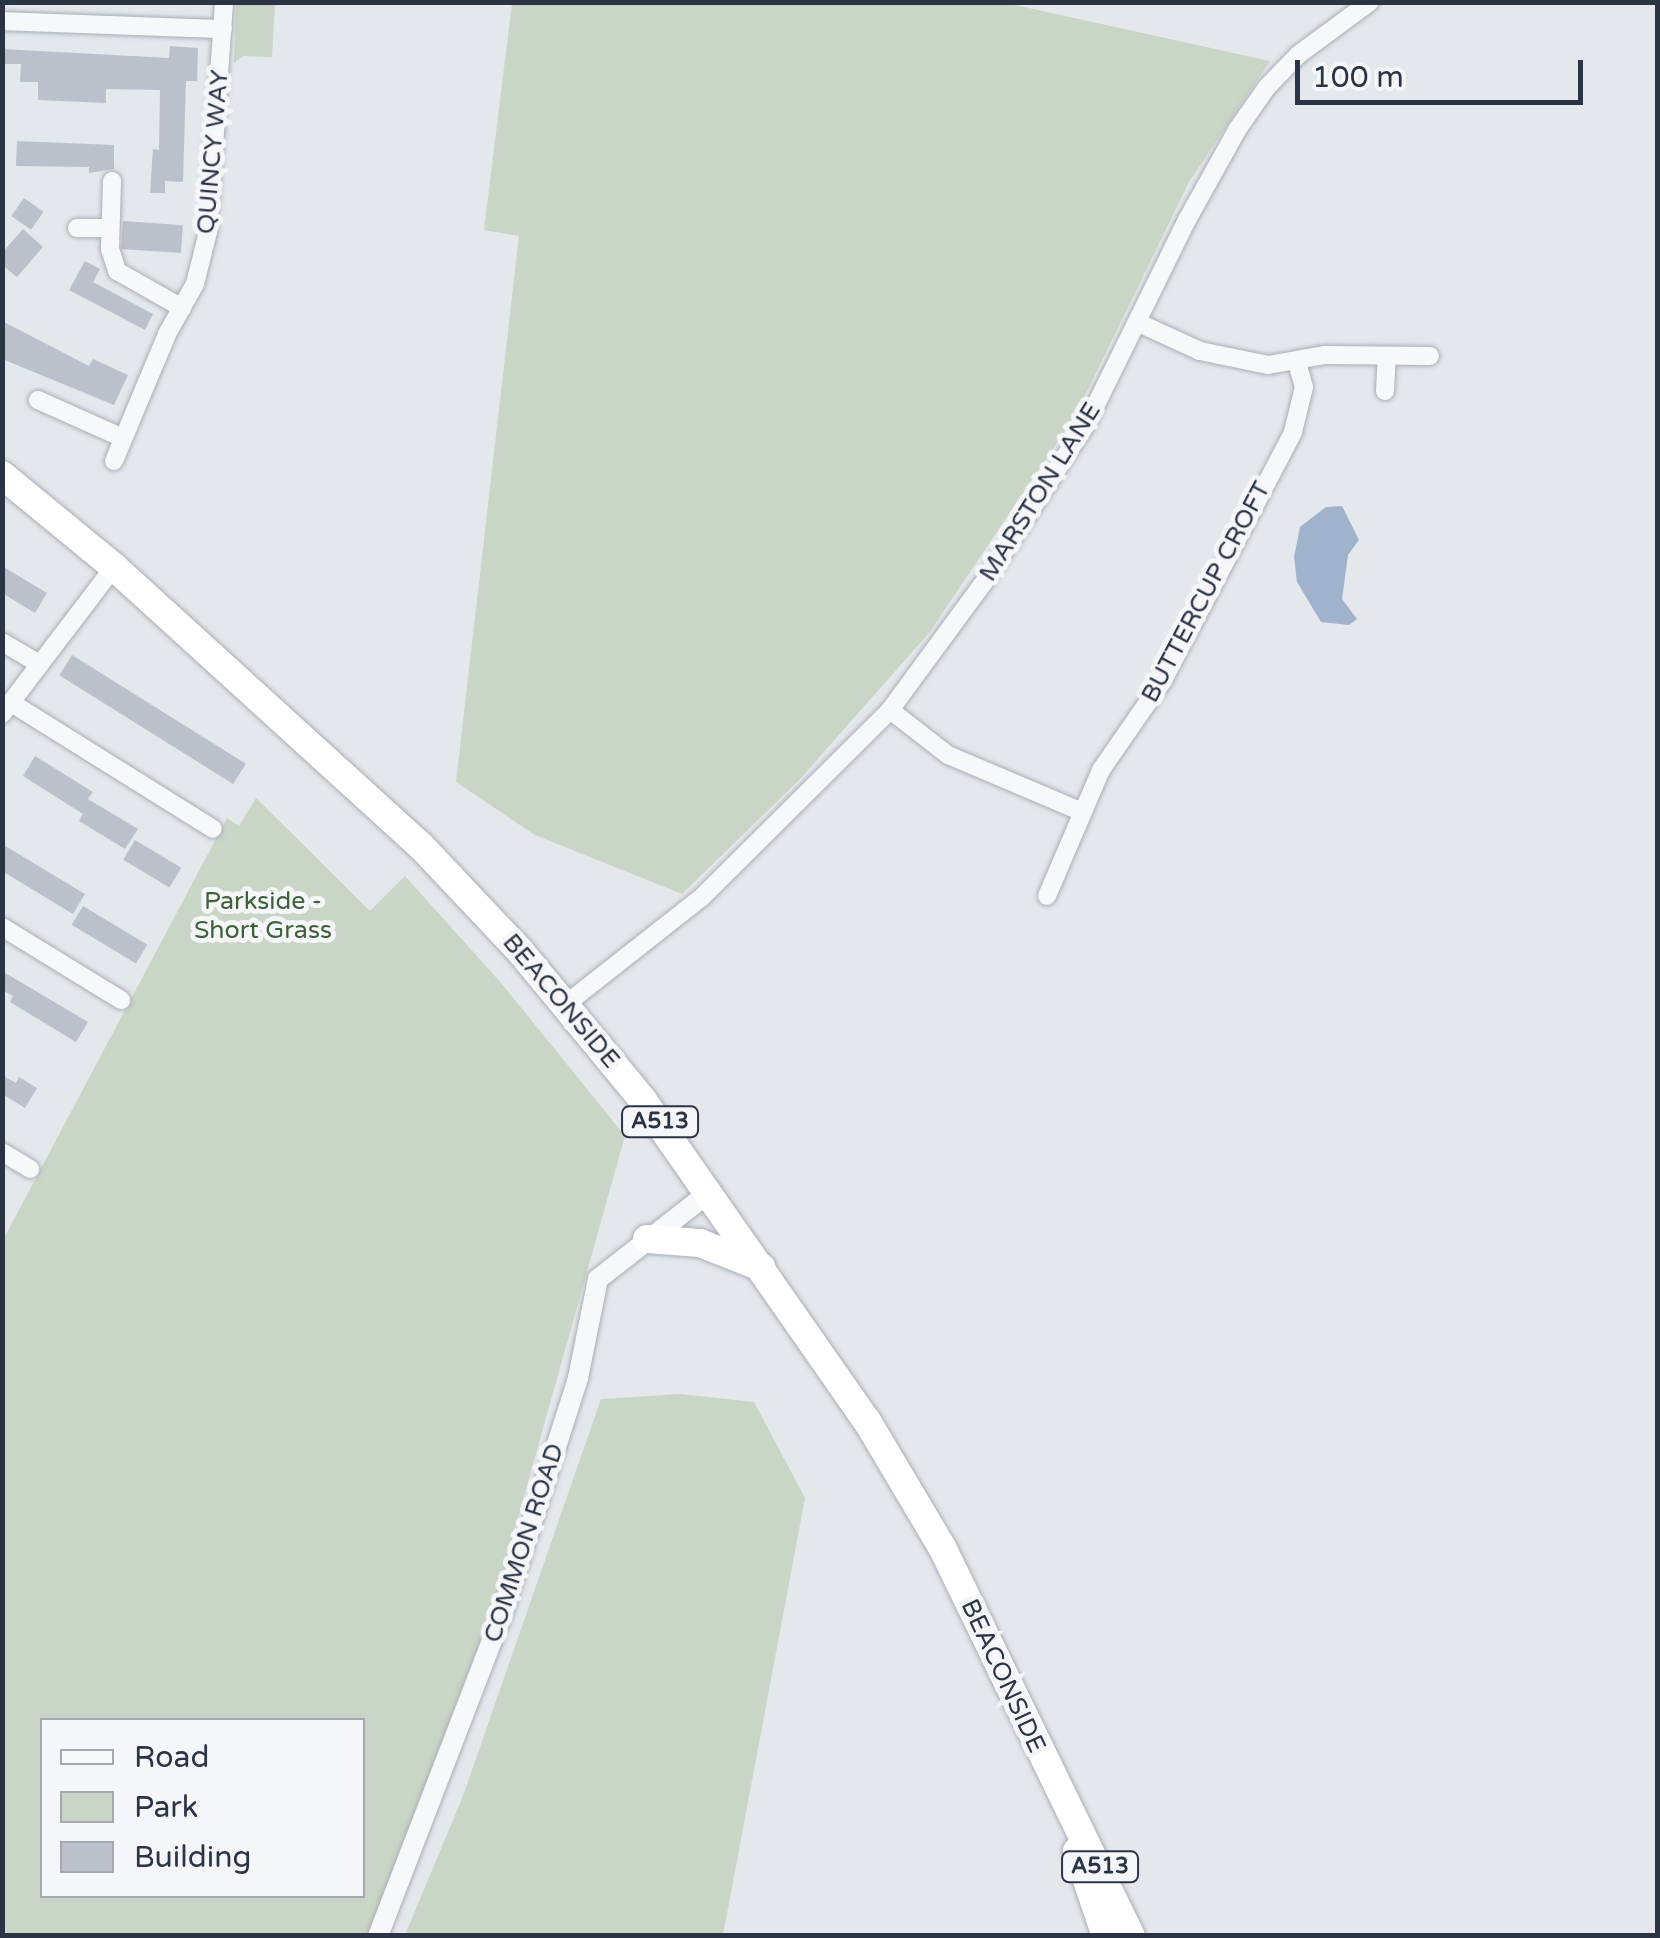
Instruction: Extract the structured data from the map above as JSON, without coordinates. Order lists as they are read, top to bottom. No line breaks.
{"streets":{"highway":["BEACONSIDE","A513"],"street":["QUINCY WAY","MARSTON LANE","BUTTERCUP CROFT","COMMON ROAD"]},"crossings":[["MARSTON LANE","BEACONSIDE"],["BEACONSIDE","COMMON ROAD"]],"parks":["Parkside - Short Grass"],"legend":["Road","Park","Building"],"scale_bar":"100 m"}
